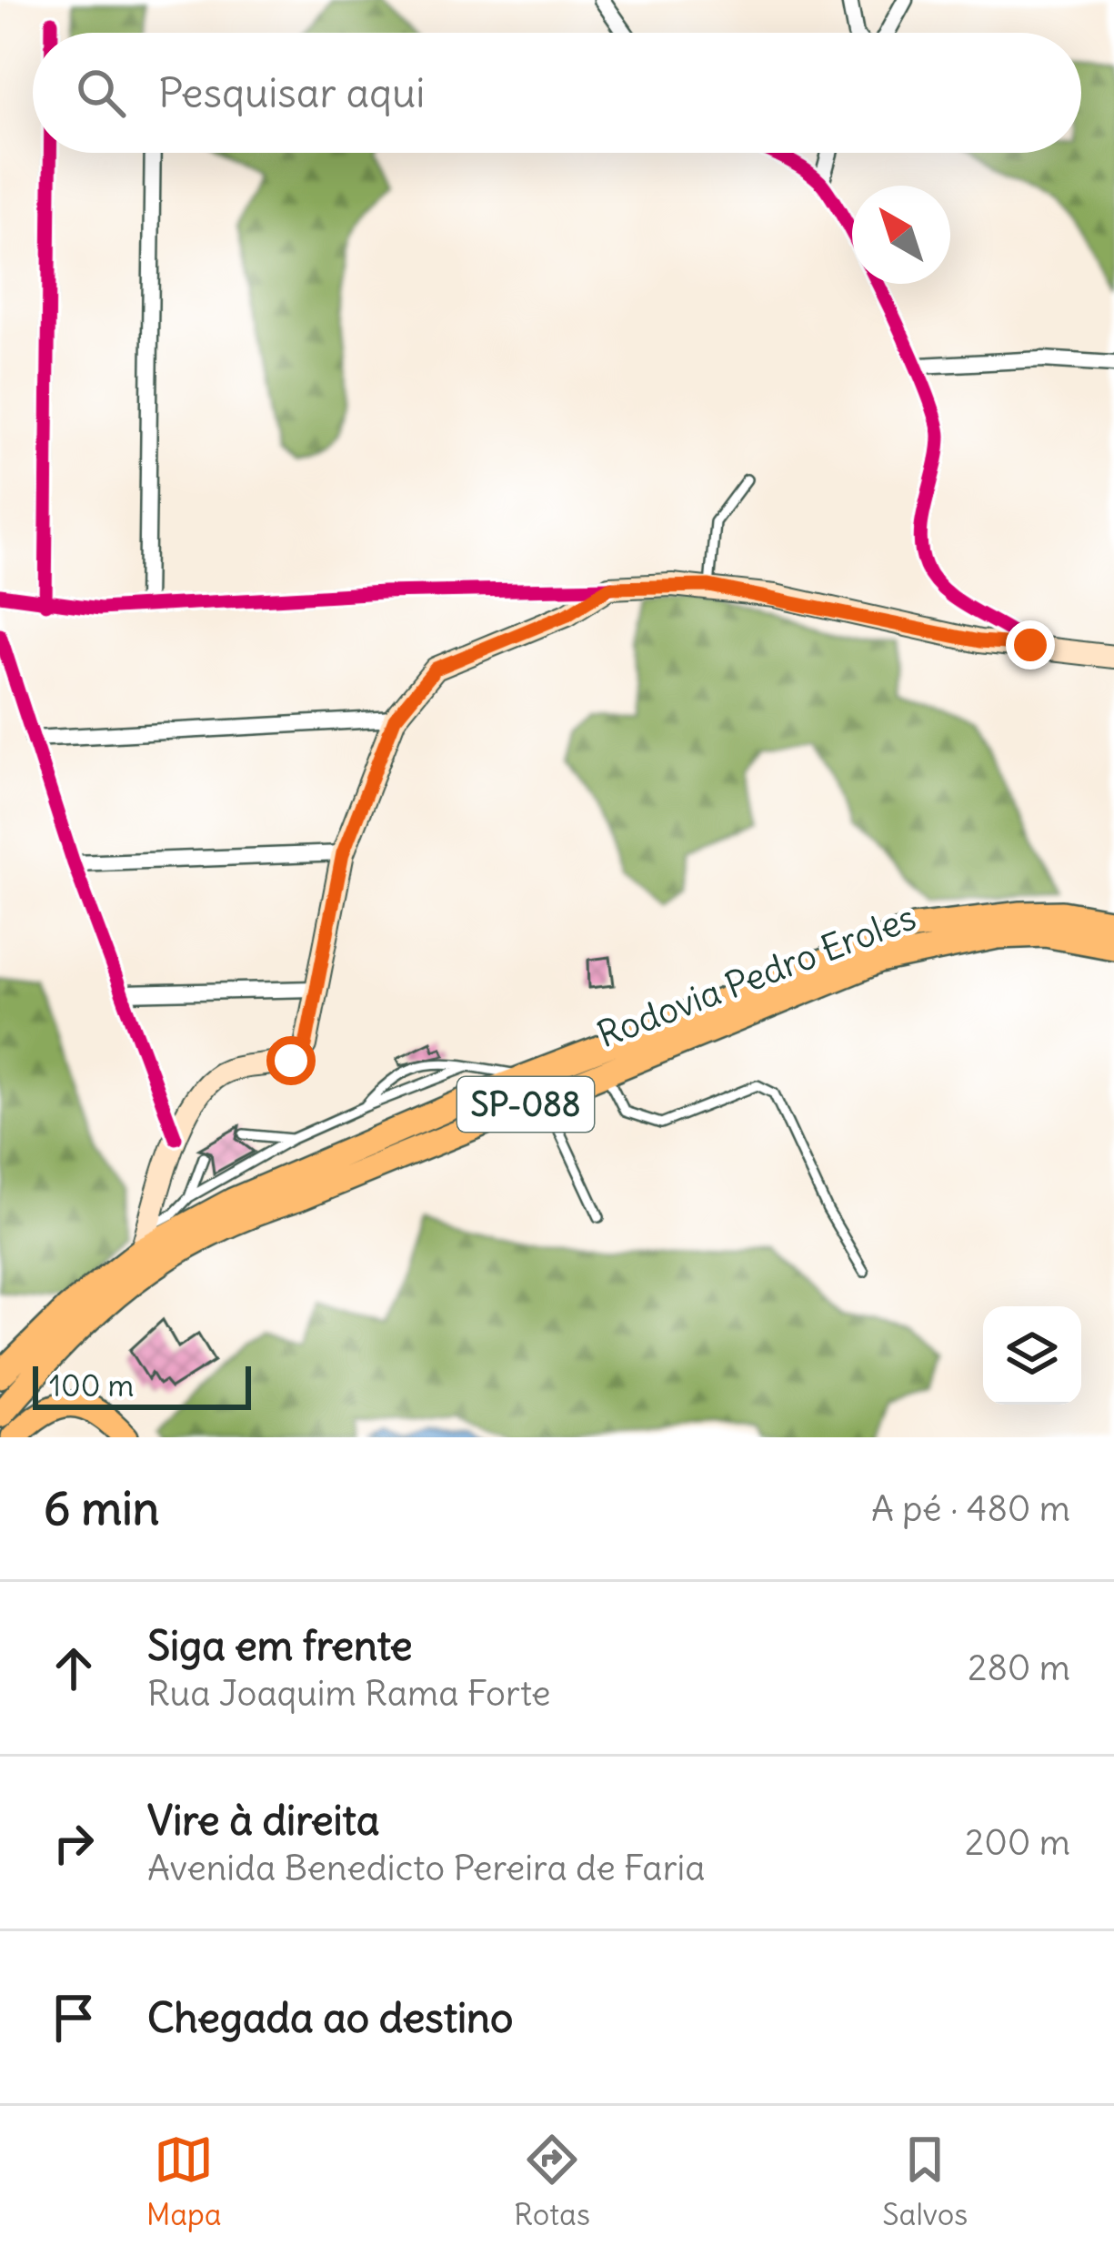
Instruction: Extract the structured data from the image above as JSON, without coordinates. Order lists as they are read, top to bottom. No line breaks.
{"streets":{"highway":["Rodovia Pedro Eroles","SP-088"]},"scale_bar":"100 m","north":"top left","page":{"search":"Pesquisar aqui","scale":"100 m","heading":["6 min","A pé · 480 m"],"list":[["Siga em frente","Rua Joaquim Rama Forte","280 m"],["Vire à direita","Avenida Benedicto Pereira de Faria","200 m"],"Chegada ao destino"],"nav":["Mapa","Rotas","Salvos"]}}
